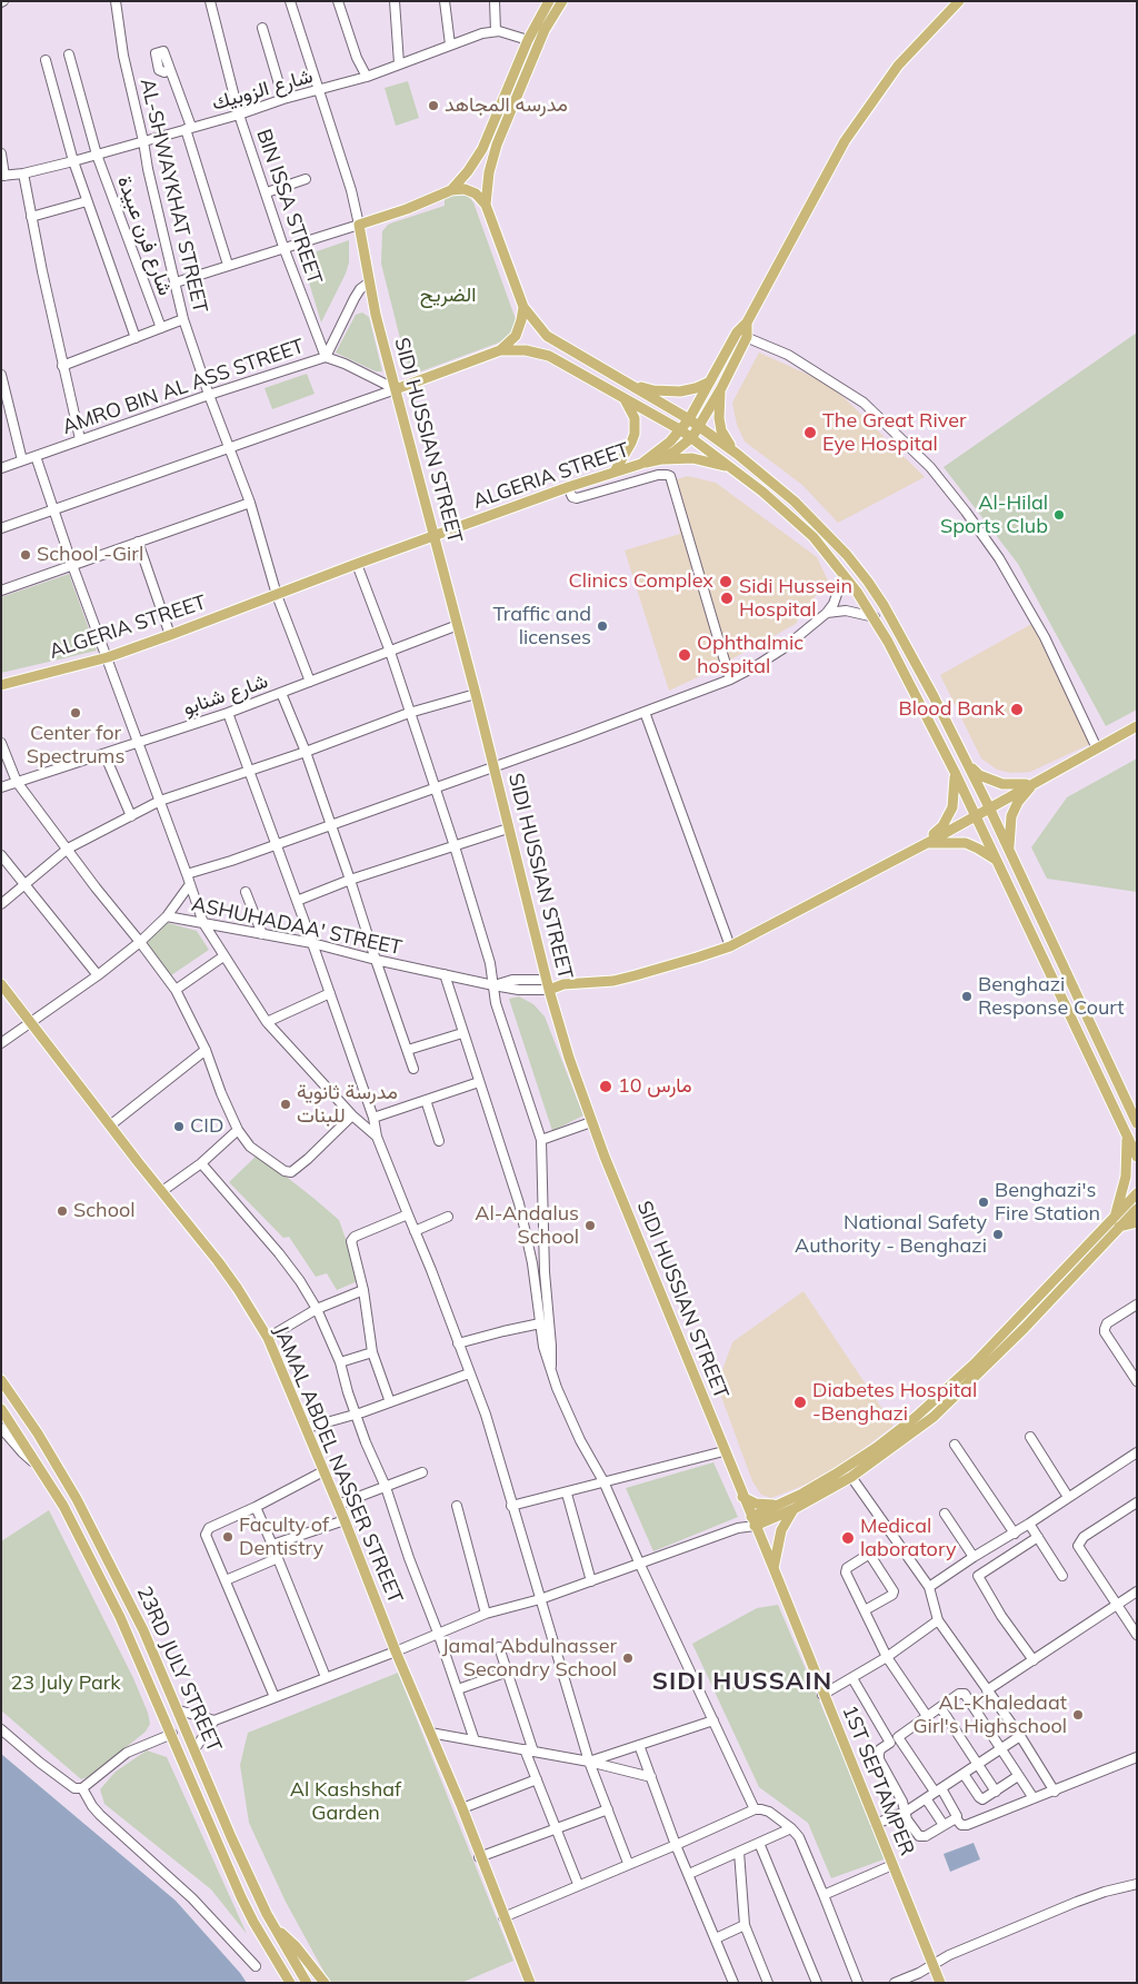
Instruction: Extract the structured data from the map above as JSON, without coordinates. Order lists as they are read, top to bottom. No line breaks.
{"streets":{"main road":["SIDI HUSSIAN STREET","ALGERIA STREET","JAMAL ABDEL NASSER STREET","23RD JULY STREET","1ST SEPTAMPER"],"street":["شارع الزوبيك","AL-SHWAYKHAT STREET","BIN ISSA STREET","شارع فرن عبيدة","AMRO BIN AL ASS STREET","شارع شنابو","ASHUHADAA' STREET"]},"crossings":[["شارع الزوبيك","AL-SHWAYKHAT STREET"],["شارع الزوبيك","BIN ISSA STREET"],["شارع الزوبيك","شارع فرن عبيدة"],["AL-SHWAYKHAT STREET","AMRO BIN AL ASS STREET"],["AL-SHWAYKHAT STREET","ALGERIA STREET"],["AL-SHWAYKHAT STREET","شارع شنابو"],["BIN ISSA STREET","AMRO BIN AL ASS STREET"],["AMRO BIN AL ASS STREET","SIDI HUSSIAN STREET"],["SIDI HUSSIAN STREET","ALGERIA STREET"],["SIDI HUSSIAN STREET","شارع شنابو"],["SIDI HUSSIAN STREET","ASHUHADAA' STREET"],["SIDI HUSSIAN STREET","1ST SEPTAMPER"],["ASHUHADAA' STREET","JAMAL ABDEL NASSER STREET"]],"districts":["SIDI HUSSAIN"],"parks":["الضريح","23 July Park","Al Kashshaf Garden"],"places":["مدرسه المجاهد","The Great River Eye Hospital","Al-Hilal Sports Club","School -Girl","Clinics Complex","Sidi Hussein Hospital","Traffic and licenses","Ophthalmic hospital","Blood Bank","Center for Spectrums","Benghazi Response Court","10 مارس","مدرسة ثانوية للبنات","CID","Benghazi's Fire Station","School","Al-Andalus School","National Safety Authority - Benghazi","Diabetes Hospital -Benghazi","Faculty of Dentistry","Medical laboratory","Jamal Abdulnasser Secondry School","AL-Khaledaat Girl's Highschool"]}
